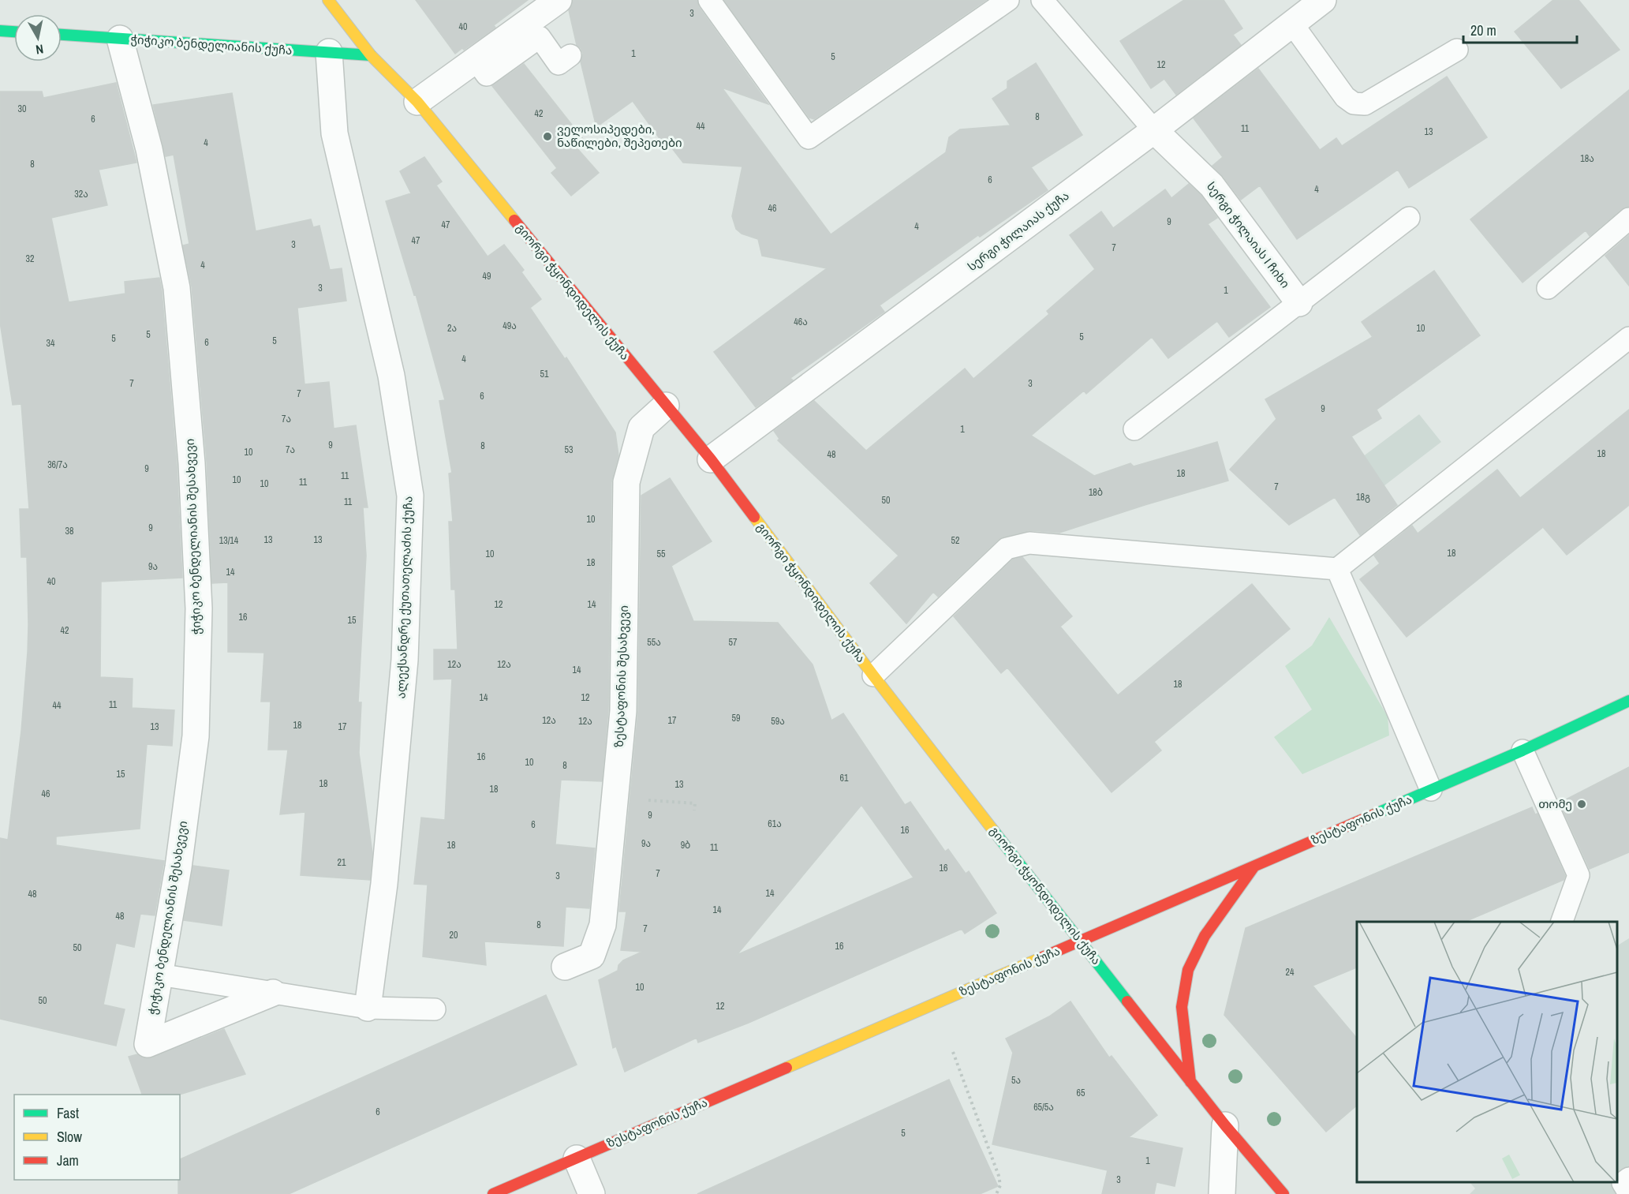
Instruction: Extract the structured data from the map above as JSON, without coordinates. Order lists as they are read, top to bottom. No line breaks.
{"streets":{"street":["ჭიჭიკო ბენდელიანის ქუჩა","სერგი ჭილაიას ქუჩა","სერგი ჭილაიას I ჩიხი","გიორგი ჭყონდიდელის ქუჩა","ჭიჭიკო ბენდელიანის შესახვევი","ალექსანდრე ქუთათელაძის ქუჩა","ზესტაფონის შესახვევი","ზესტაფონის ქუჩა"]},"crossings":[["ჭიჭიკო ბენდელიანის ქუჩა","გიორგი ჭყონდიდელის ქუჩა"],["ჭიჭიკო ბენდელიანის ქუჩა","ჭიჭიკო ბენდელიანის შესახვევი"],["ჭიჭიკო ბენდელიანის ქუჩა","ალექსანდრე ქუთათელაძის ქუჩა"],["სერგი ჭილაიას ქუჩა","სერგი ჭილაიას I ჩიხი"],["სერგი ჭილაიას ქუჩა","გიორგი ჭყონდიდელის ქუჩა"],["გიორგი ჭყონდიდელის ქუჩა","ზესტაფონის შესახვევი"],["გიორგი ჭყონდიდელის ქუჩა","ზესტაფონის ქუჩა"]],"places":["ველოსიპედები, ნაწილები, შეპეთები","თომე"],"house_numbers":["3","40","1","5","12","30","42","8","6","44","11","13","4","18ა","8","6","4","32ა","46","9","47","4","47","3","7","32","4","49","3","1","46ა","49ა","2ა","10","5","5","5","5","6","34","4","51","7","3","7","6","9","7ა","1","9","8","7ა","53","10","18","48","36/7ა","9","18","11","10","11","10","7","18ბ","18გ","50","11","10","9","38","13","13","13/14","52","18","10","55","18","9ა","14","40","12","14","16","15","42","55ა","57","12ა","12ა","14","18","14","12","11","44","59","12ა","17","12ა","59ა","18","13","17","16","10","8","15","61","18","13","18","46","9","61ა","6","16","9ა","18","9ბ","11","21","16","7","3","14","48","14","48","8","7","20","16","50","24","10","50","12","5ა","65","65/5ა","6","5","1","3"],"legend":["Fast","Slow","Jam"],"scale_bar":"20 m","north":"bottom"}
